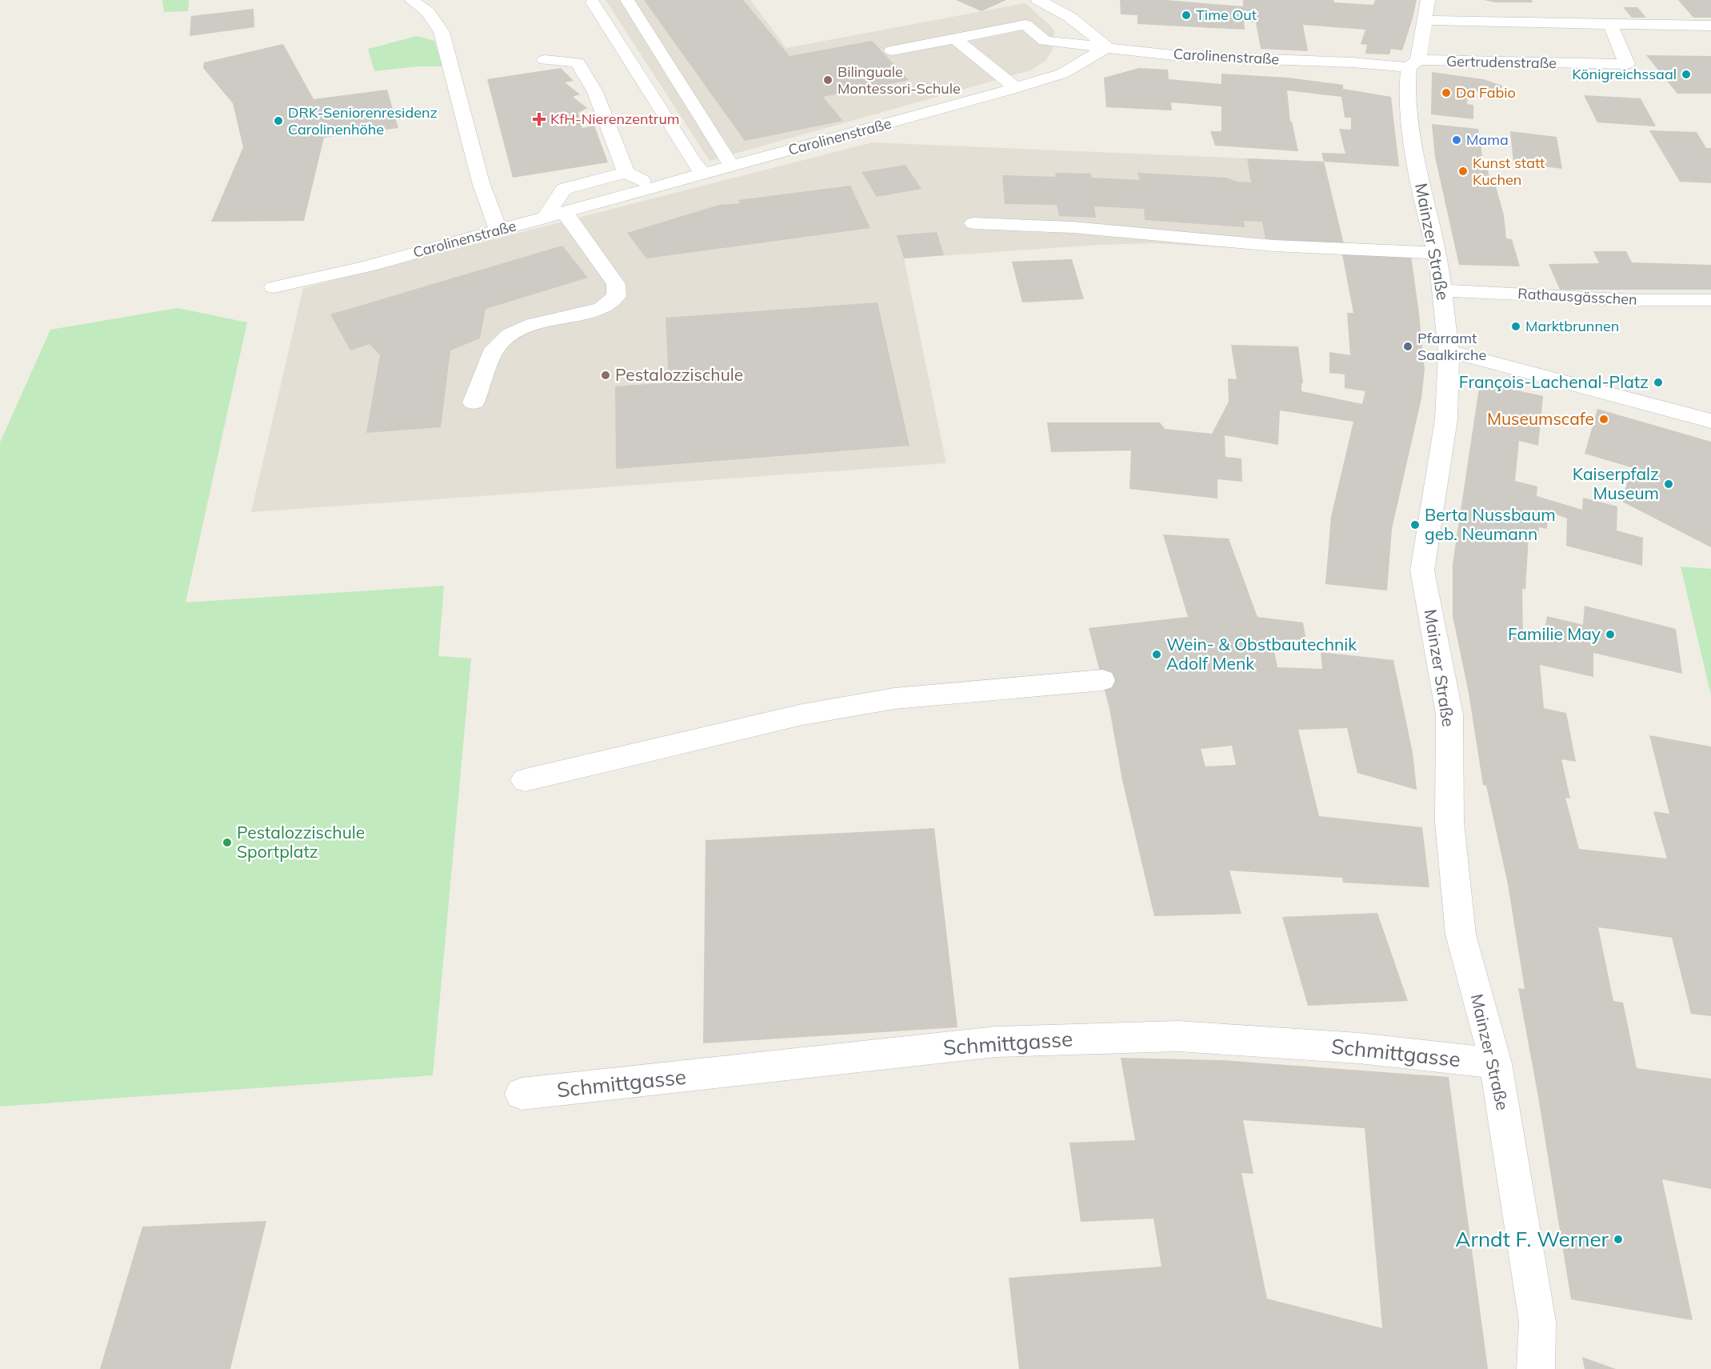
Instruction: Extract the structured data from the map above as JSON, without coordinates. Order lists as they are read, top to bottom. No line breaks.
{"streets":{"street":["Carolinenstraße","Gertrudenstraße","Mainzer Straße","Rathausgässchen","Schmittgasse"]},"crossings":[["Carolinenstraße","Gertrudenstraße"],["Carolinenstraße","Mainzer Straße"],["Gertrudenstraße","Mainzer Straße"],["Mainzer Straße","Rathausgässchen"],["Mainzer Straße","Schmittgasse"]],"places":{"other":["Time Out","Königreichssaal","Bilinguale Montessori-Schule","Da Fabio","DRK-Seniorenresidenz Carolinenhöhe","Mama","Kunst statt Kuchen","Marktbrunnen","Pfarramt Saalkirche","Pestalozzischule","François-Lachenal-Platz","Museumscafe","Kaiserpfalz Museum","Berta Nussbaum geb. Neumann","Familie May","Wein- & Obstbautechnik Adolf Menk","Pestalozzischule Sportplatz","Arndt F. Werner"],"health":["KfH-Nierenzentrum"]}}
